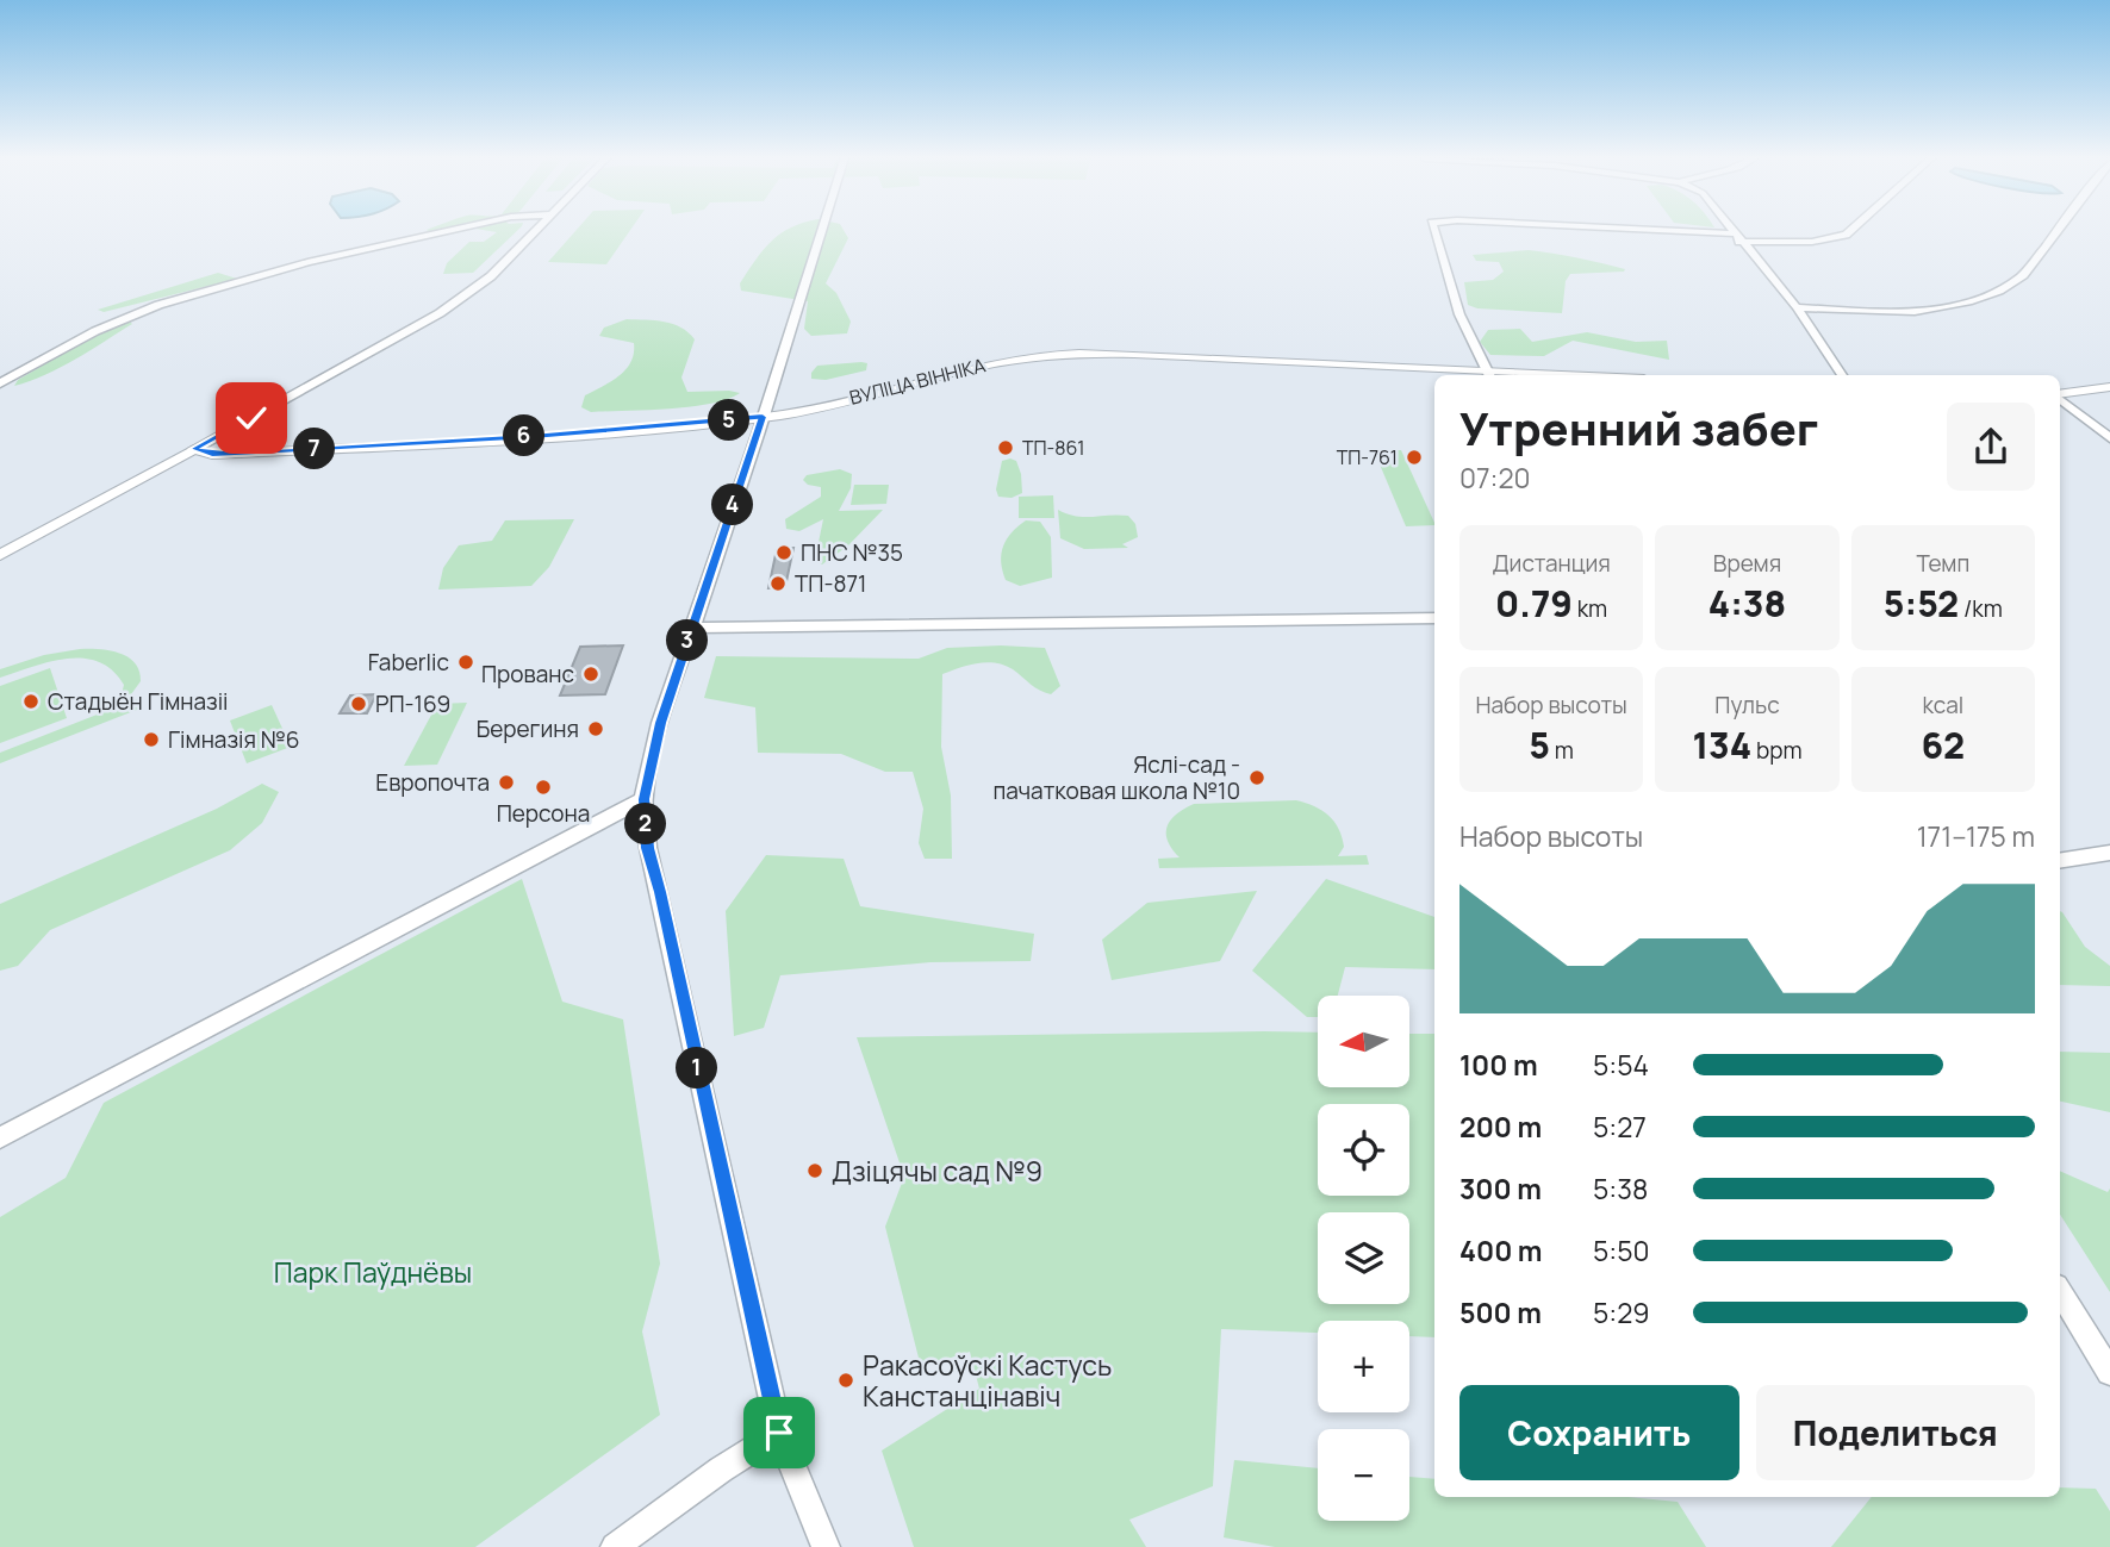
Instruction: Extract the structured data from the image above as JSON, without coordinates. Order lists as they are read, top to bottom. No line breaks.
{"streets":{"street":["ВУЛІЦА ВІННІКА"]},"parks":["Парк Паўднёвы"],"places":["ТП-861","ТП-761","ПНС №35","ТП-871","Faberlic","Прованс","Стадыён Гімназіі","РП-169","Берегиня","Гімназія №6","Яслі-сад - пачатковая школа №10","Европочта","Персона","Дзіцячы сад №9","Ракасоўскі Кастусь Канстанцінавіч"],"north":"left","page":{"heading":["Утренний забег","07:20"],"pins":["5","6","7","4","3","2","1"],"stats":[["Дистанция","0.79 km"],["Время","4:38"],["Темп","5:52 /km"],["Набор высоты","5 m"],["Пульс","134 bpm"],["kcal","62"]],"chart":["Набор высоты","171–175 m"],"map_buttons":["+","−"],"list":[{"name":"100 m","note":"5:54"},{"name":"200 m","note":"5:27"},{"name":"300 m","note":"5:38"},{"name":"400 m","note":"5:50"},{"name":"500 m","note":"5:29"}],"buttons":["Сохранить","Поделиться"]}}
